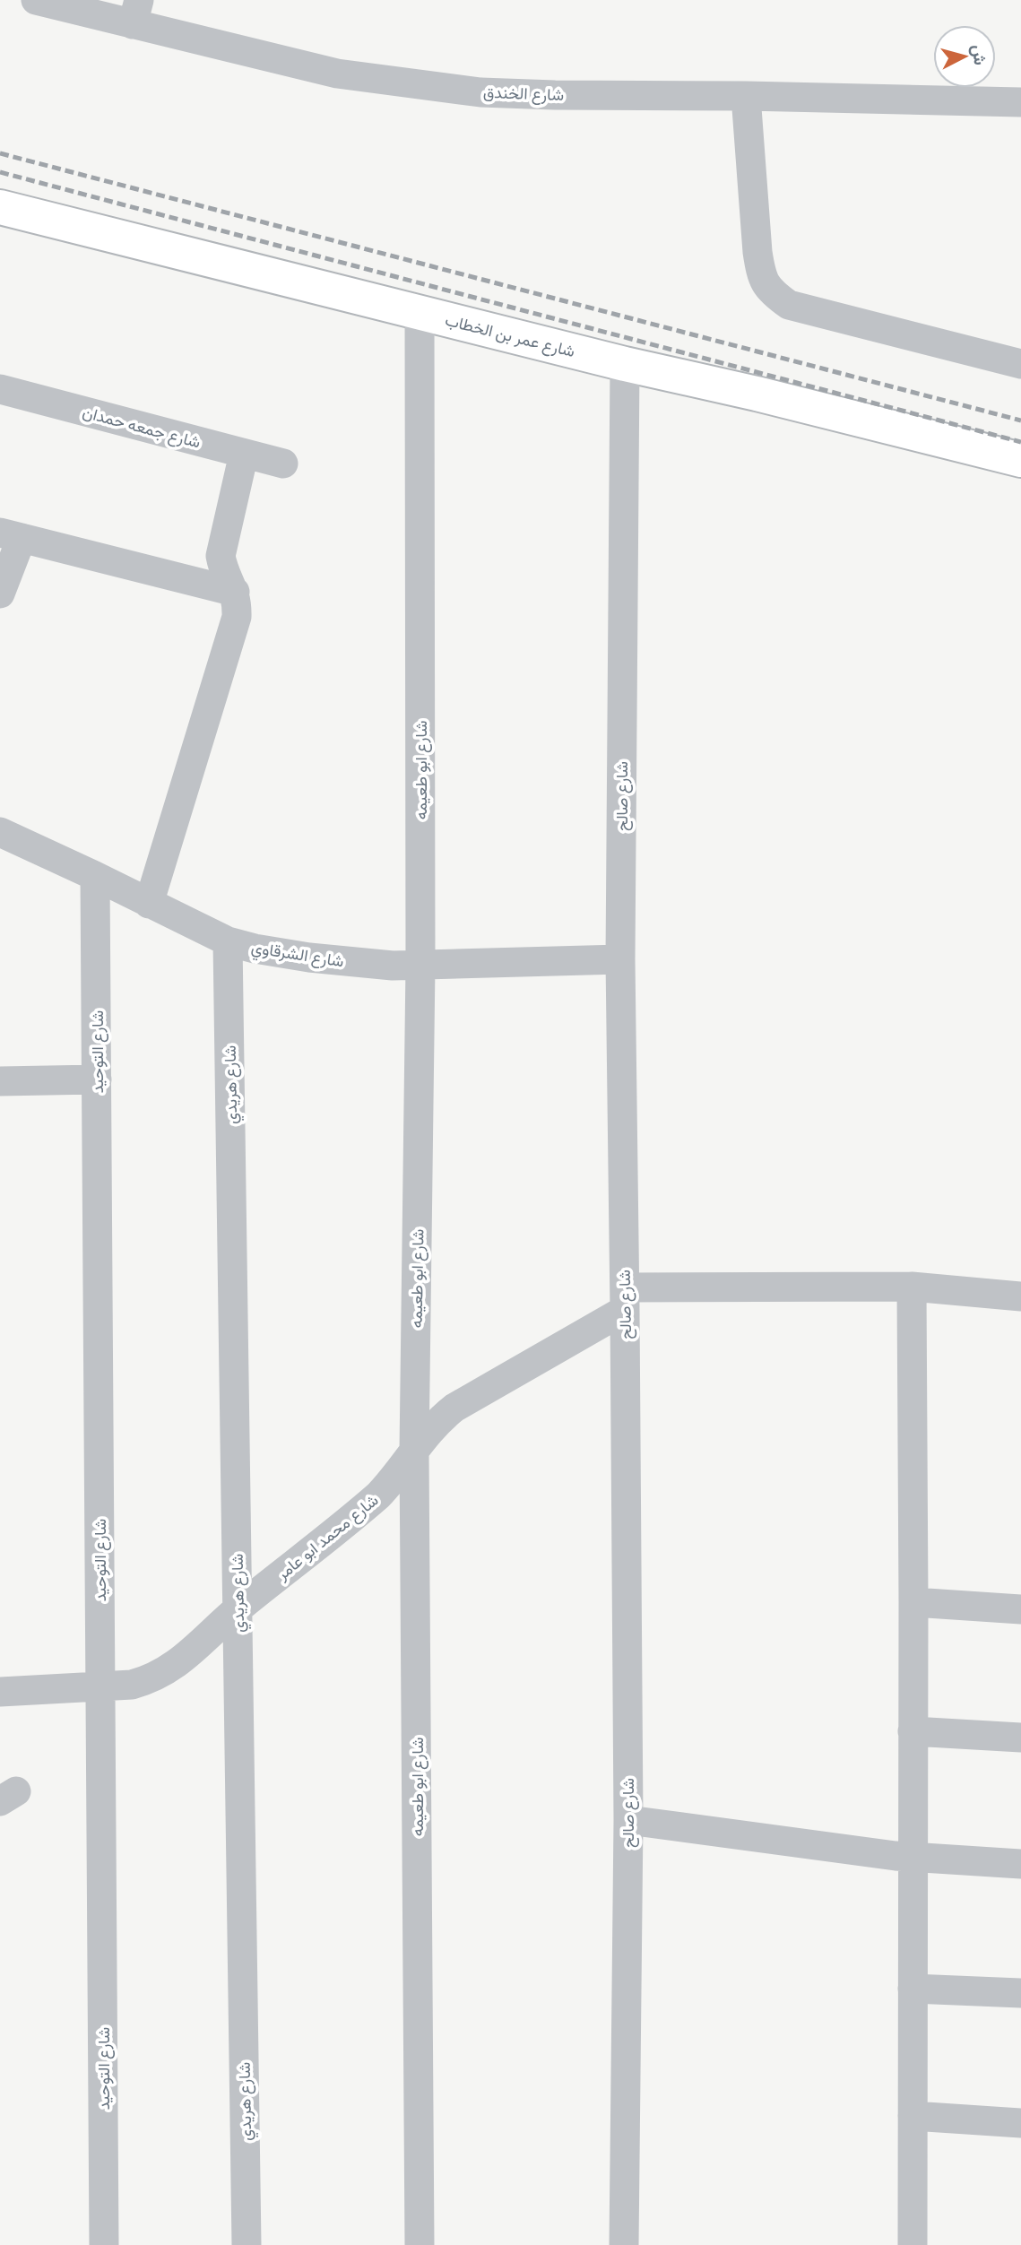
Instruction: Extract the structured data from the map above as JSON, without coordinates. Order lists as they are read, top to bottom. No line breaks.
{"streets":{"main road":["شارع عمر بن الخطاب"],"street":["شارع الخندق","شارع جمعه حمدان","شارع ابو طعيمه","شارع صالح","شارع الشرقاوي","شارع التوحيد","شارع هريدي","شارع محمد ابو عامر"]},"crossings":[["شارع عمر بن الخطاب","شارع ابو طعيمه"],["شارع عمر بن الخطاب","شارع صالح"],["شارع ابو طعيمه","شارع الشرقاوي"],["شارع ابو طعيمه","شارع محمد ابو عامر"],["شارع صالح","شارع الشرقاوي"],["شارع صالح","شارع محمد ابو عامر"],["شارع الشرقاوي","شارع التوحيد"],["شارع الشرقاوي","شارع هريدي"],["شارع التوحيد","شارع محمد ابو عامر"],["شارع هريدي","شارع محمد ابو عامر"]],"north":"right"}
